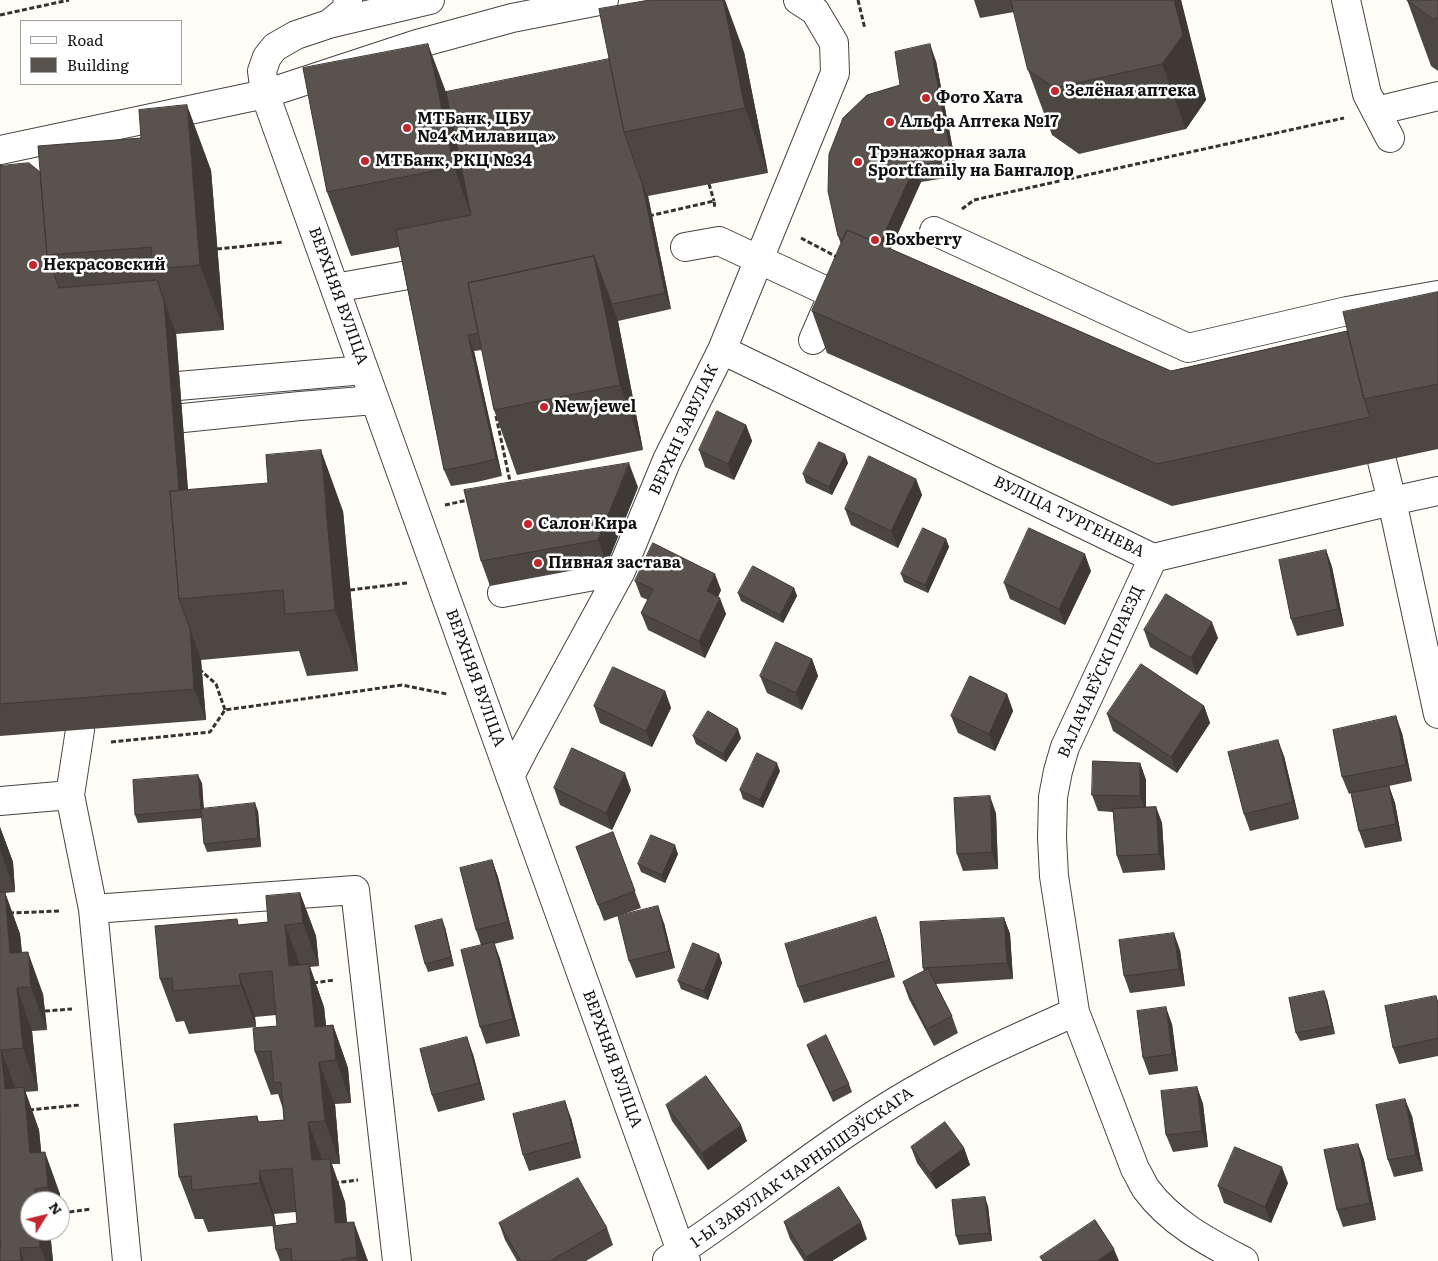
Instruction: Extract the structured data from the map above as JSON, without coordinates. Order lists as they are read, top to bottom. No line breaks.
{"streets":{"street":["ВЕРХНЯЯ ВУЛІЦА","ВЕРХНІ ЗАВУЛАК","ВУЛІЦА ТУРГЕНЕВА","ВАЛАЧАЕЎСКІ ПРАЕЗД","1-Ы ЗАВУЛАК ЧАРНЫШЭЎСКАГА"]},"crossings":[["ВЕРХНЯЯ ВУЛІЦА","ВЕРХНІ ЗАВУЛАК"],["ВЕРХНЯЯ ВУЛІЦА","1-Ы ЗАВУЛАК ЧАРНЫШЭЎСКАГА"],["ВЕРХНІ ЗАВУЛАК","ВУЛІЦА ТУРГЕНЕВА"],["ВУЛІЦА ТУРГЕНЕВА","ВАЛАЧАЕЎСКІ ПРАЕЗД"],["ВАЛАЧАЕЎСКІ ПРАЕЗД","1-Ы ЗАВУЛАК ЧАРНЫШЭЎСКАГА"]],"places":["Зелёная аптека","Фото Хата","Альфа Аптека №17","МТБанк, ЦБУ №4 «Милавица»","МТБанк, РКЦ №34","Трэнажорная зала Sportfamily на Бангалор","Boxberry","Некрасовский","New jewel","Салон Кира","Пивная застава"],"legend":["Road","Building"],"north":"top right"}
